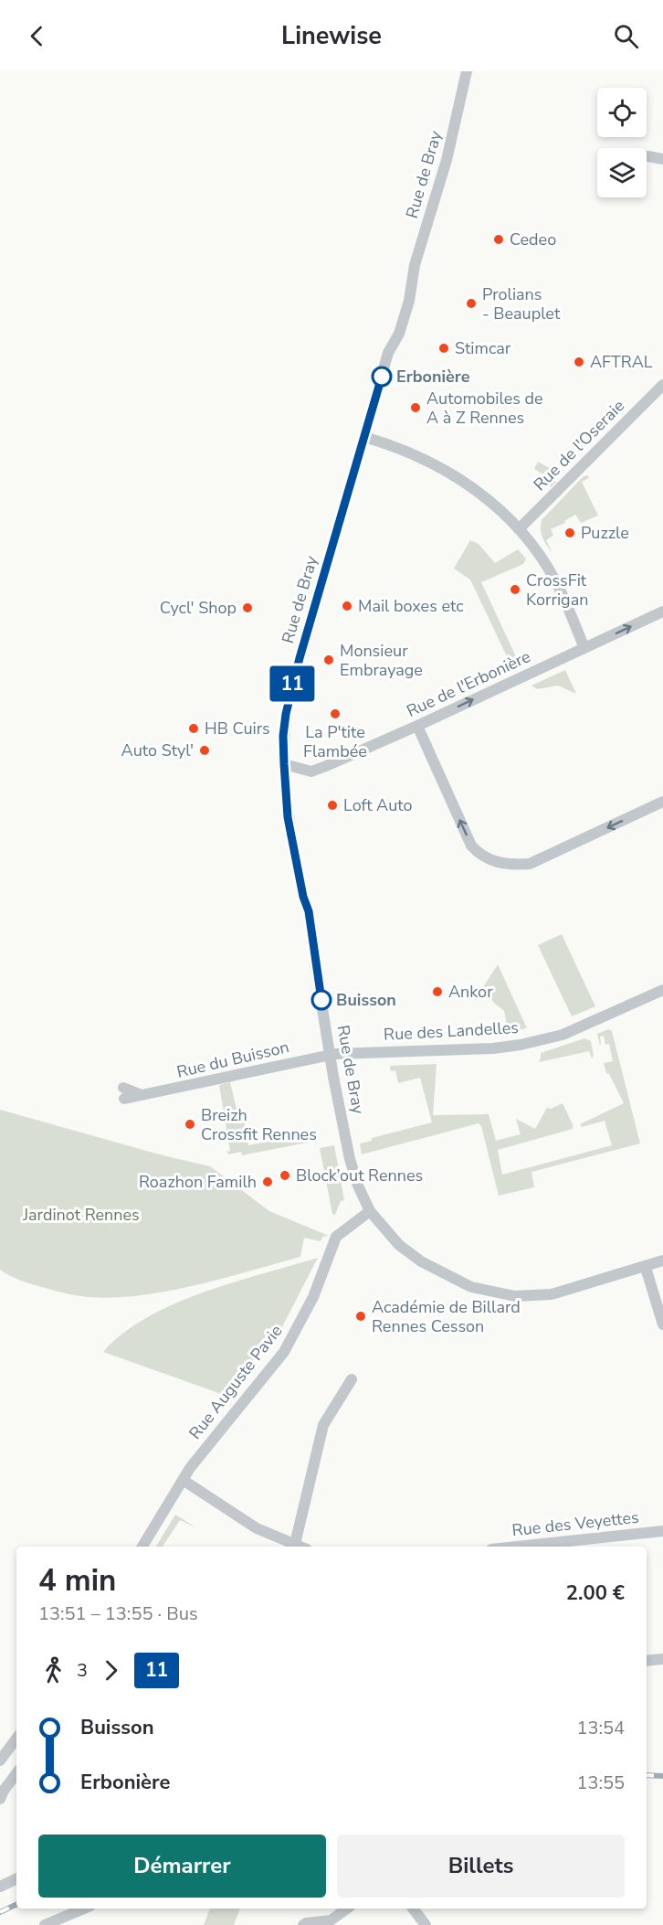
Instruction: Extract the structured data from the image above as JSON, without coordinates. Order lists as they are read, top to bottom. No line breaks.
{"streets":{"street":["Rue de Bray","Rue de l'Oseraie","Rue de l'Erbonière","Rue des Landelles","Rue du Buisson","Rue Auguste Pavie","Rue des Veyettes"]},"crossings":[["Rue de Bray","Rue de l'Erbonière"],["Rue de Bray","Rue des Landelles"],["Rue de Bray","Rue du Buisson"],["Rue de Bray","Rue Auguste Pavie"],["Rue des Landelles","Rue du Buisson"]],"one_way":["Rue de l'Erbonière"],"parks":["Jardinot Rennes"],"places":["Cedeo","Prolians - Beauplet","Stimcar","AFTRAL","Erbonière","Automobiles de A à Z Rennes","Puzzle","CrossFit Korrigan","Mail boxes etc","Cycl' Shop","Monsieur Embrayage","La P'tite Flambée","HB Cuirs","Auto Styl'","Loft Auto","Ankor","Buisson","Breizh Crossfit Rennes","Block’out Rennes","Roazhon Familh","Académie de Billard Rennes Cesson"],"lines":["bus line 11"],"page":{"header":"Linewise","on_map":"11","heading":["4 min","13:51 – 13:55 · Bus","2.00 €"],"legs":["3","11"],"list":[{"name":"Buisson","value":"13:54"},{"name":"Erbonière","value":"13:55"}],"buttons":["Démarrer","Billets"]}}
